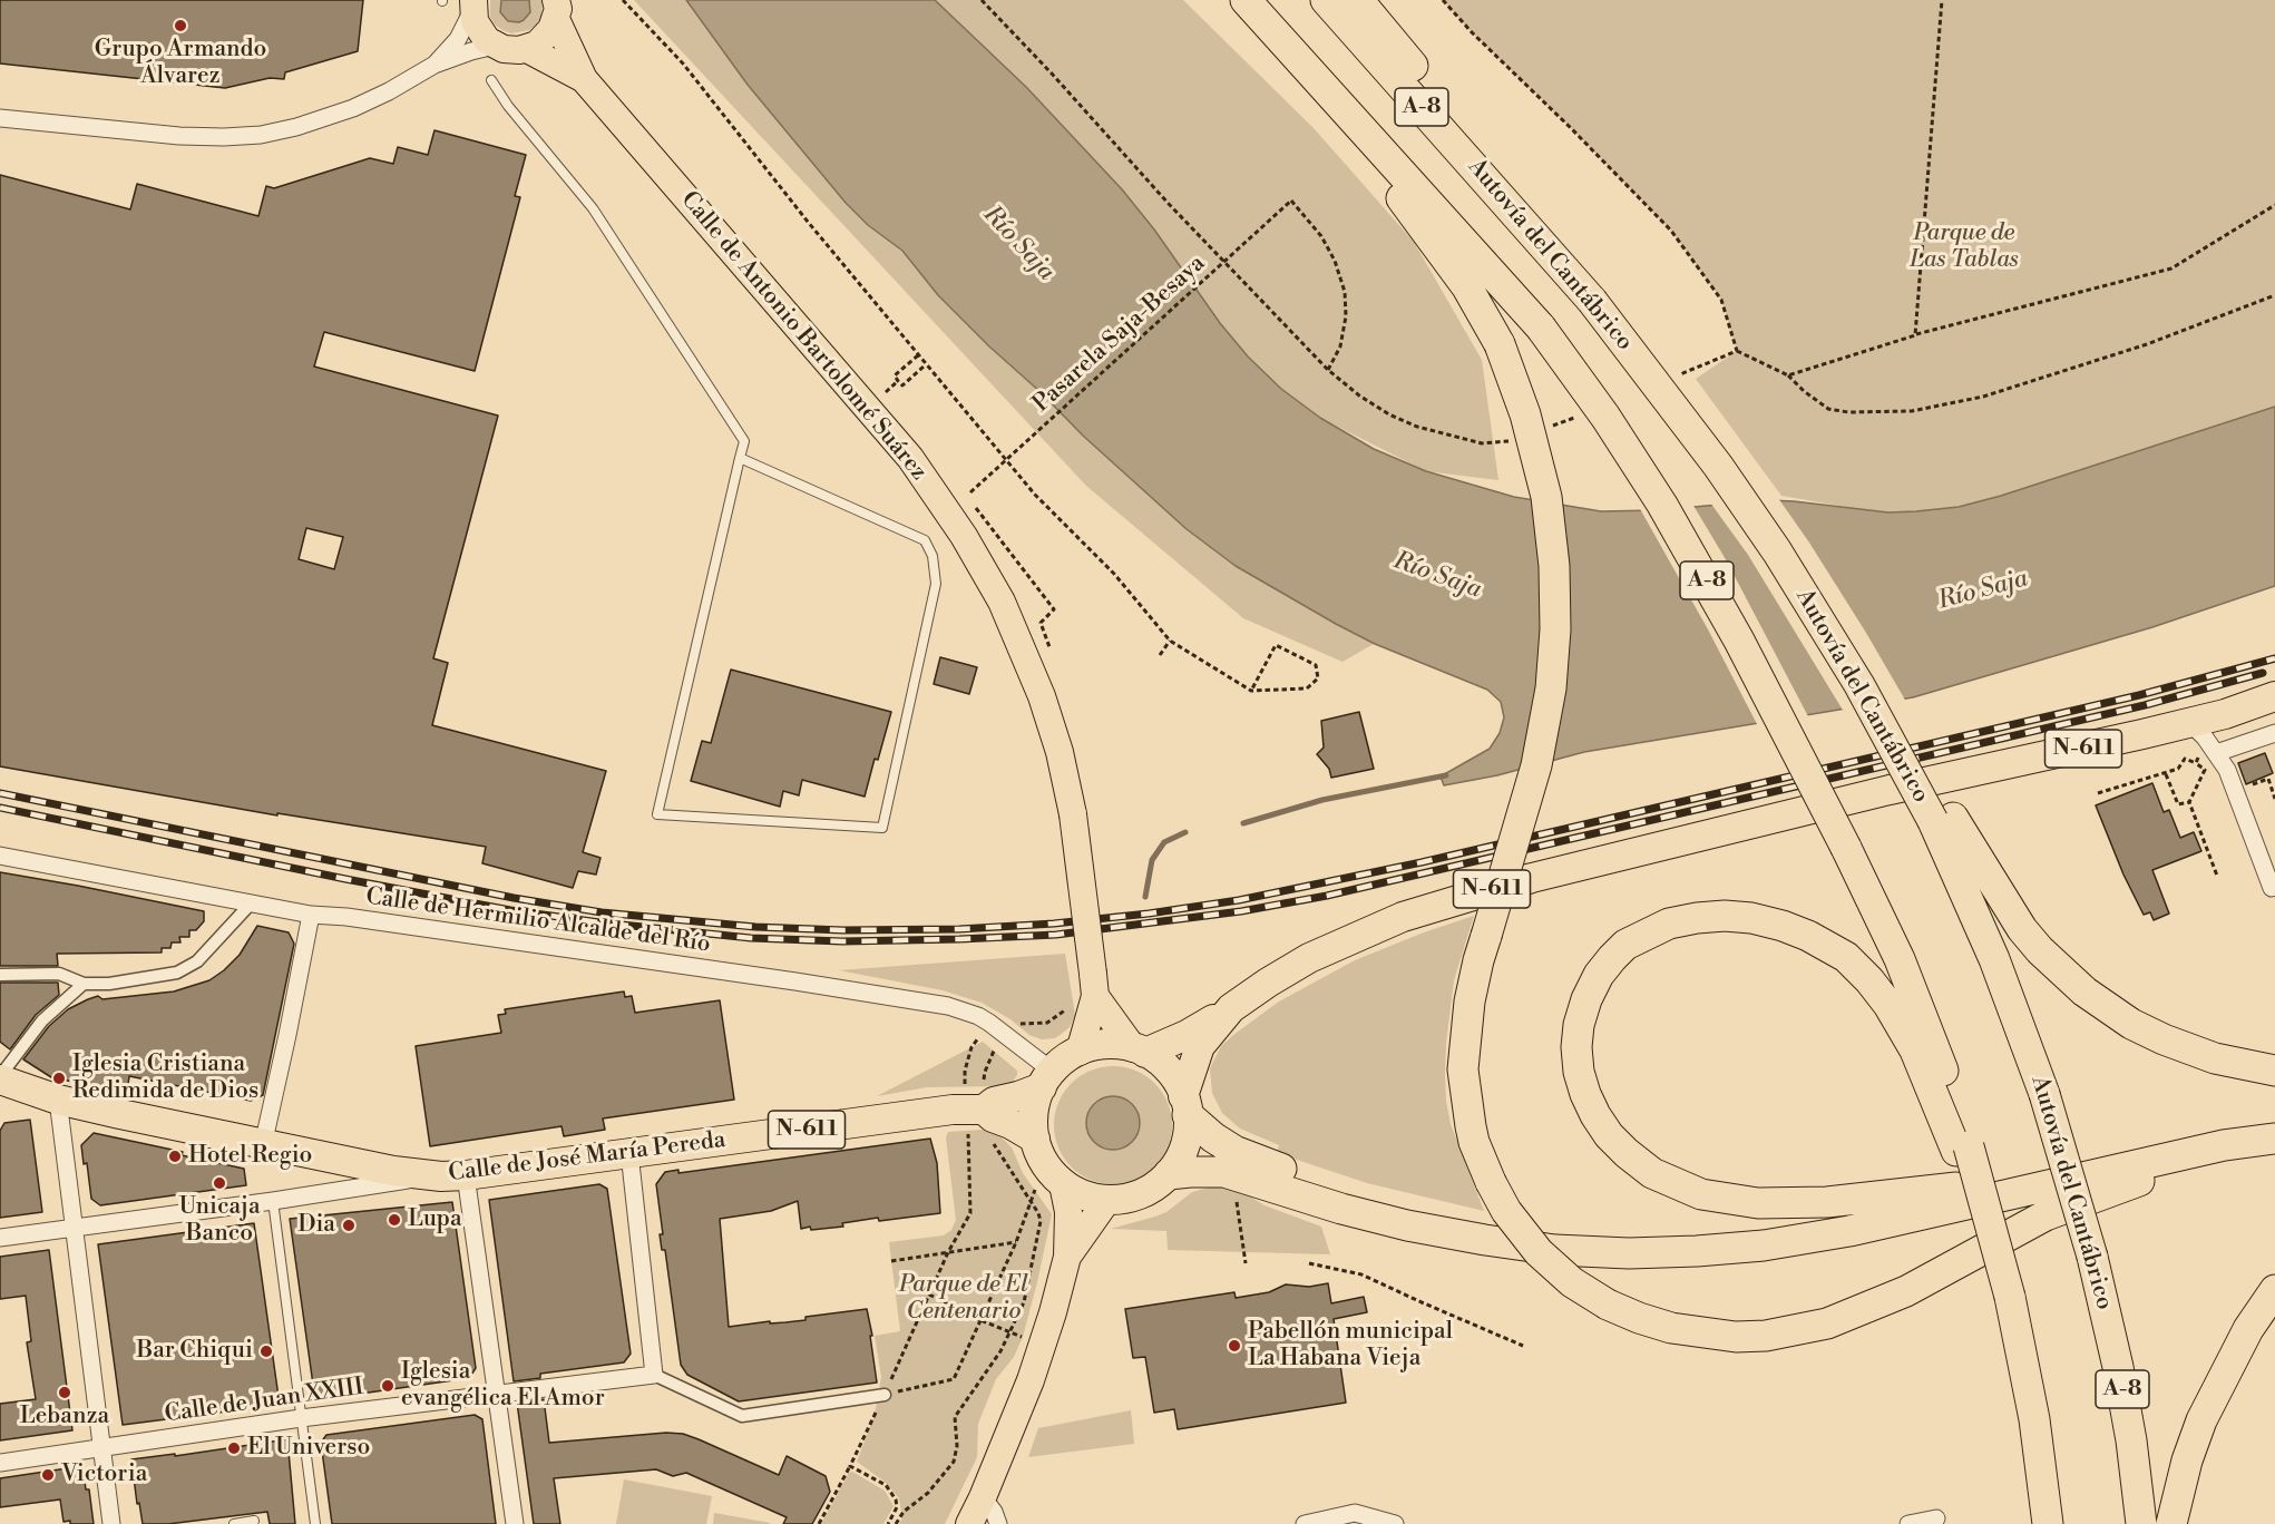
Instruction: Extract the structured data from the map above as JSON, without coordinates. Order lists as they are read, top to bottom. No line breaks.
{"streets":{"highway":["A-8","Autovía del Cantábrico","N-611","Calle de José María Pereda"],"main road":["Calle de Antonio Bartolomé Suárez"],"street":["Calle de Hermilio Alcalde del Río","Calle de Juan XXIII"],"path":["Pasarela Saja-Besaya"]},"crossings":[["Calle de Antonio Bartolomé Suárez","N-611"],["Calle de Antonio Bartolomé Suárez","Calle de Hermilio Alcalde del Río"],["Calle de Antonio Bartolomé Suárez","Calle de José María Pereda"],["N-611","Calle de Hermilio Alcalde del Río"],["N-611","Calle de José María Pereda"],["Calle de Hermilio Alcalde del Río","Calle de José María Pereda"]],"water":["Río Saja"],"parks":["Parque de Las Tablas","Parque de El Centenario"],"places":["Grupo Armando Álvarez","Iglesia Cristiana Redimida de Dios","Hotel Regio","Unicaja Banco","Lupa","Dia","Pabellón municipal La Habana Vieja","Bar Chiqui","Iglesia evangélica El Amor","Lebanza","El Universo","Victoria"]}
